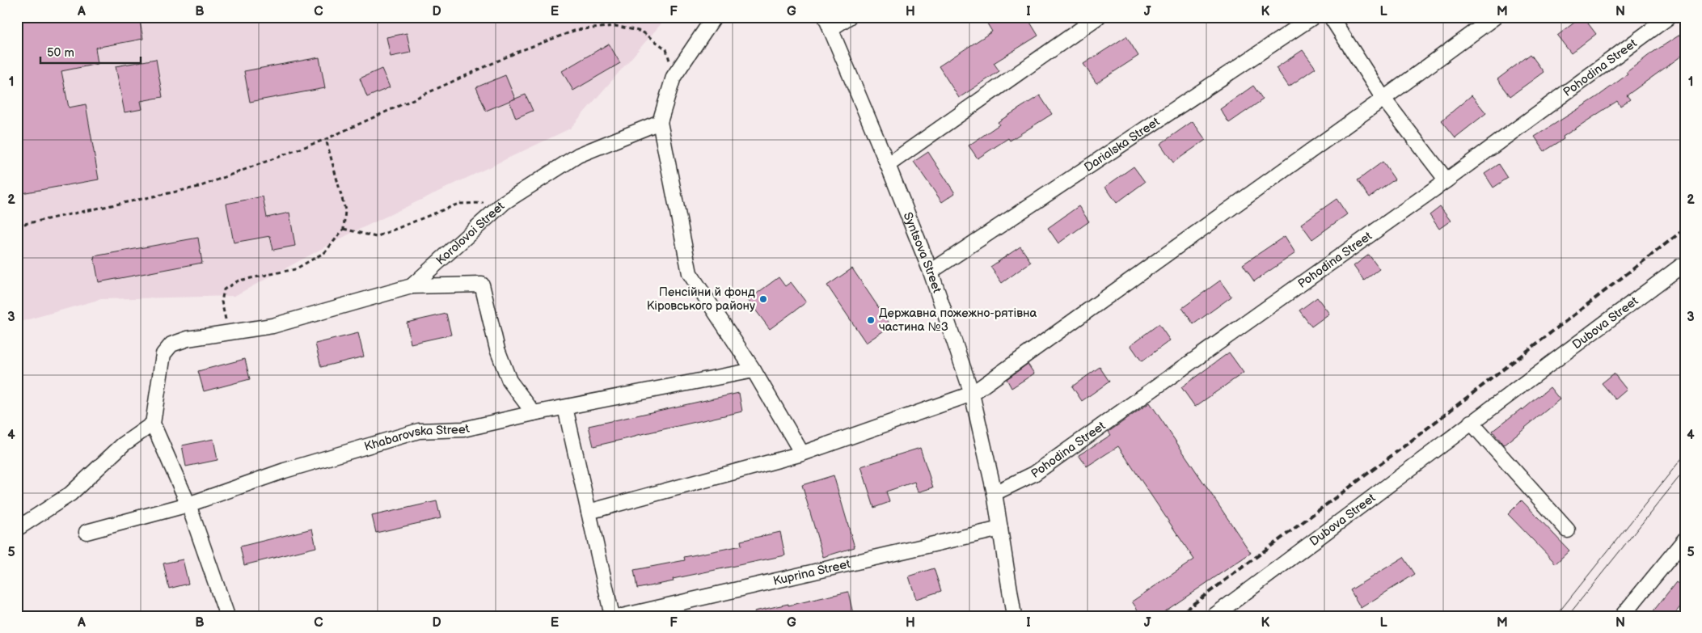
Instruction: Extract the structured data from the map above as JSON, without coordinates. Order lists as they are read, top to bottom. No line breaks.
{"streets":{"street":["Pohodina Street","Darialska Street","Korolovoi Street","Syntsova Street","Dubova Street","Khabarovska Street","Kuprina Street"]},"crossings":[["Pohodina Street","Syntsova Street"],["Darialska Street","Syntsova Street"],["Syntsova Street","Kuprina Street"]],"places":["Пенсійни й фонд Кіровського району","Державна пожежно-рятівна частина №3"],"scale_bar":"50 m","grid":{"columns":["A","B","C","D","E","F","G","H","I","J","K","L","M","N"],"rows":["1","2","3","4","5"]}}
